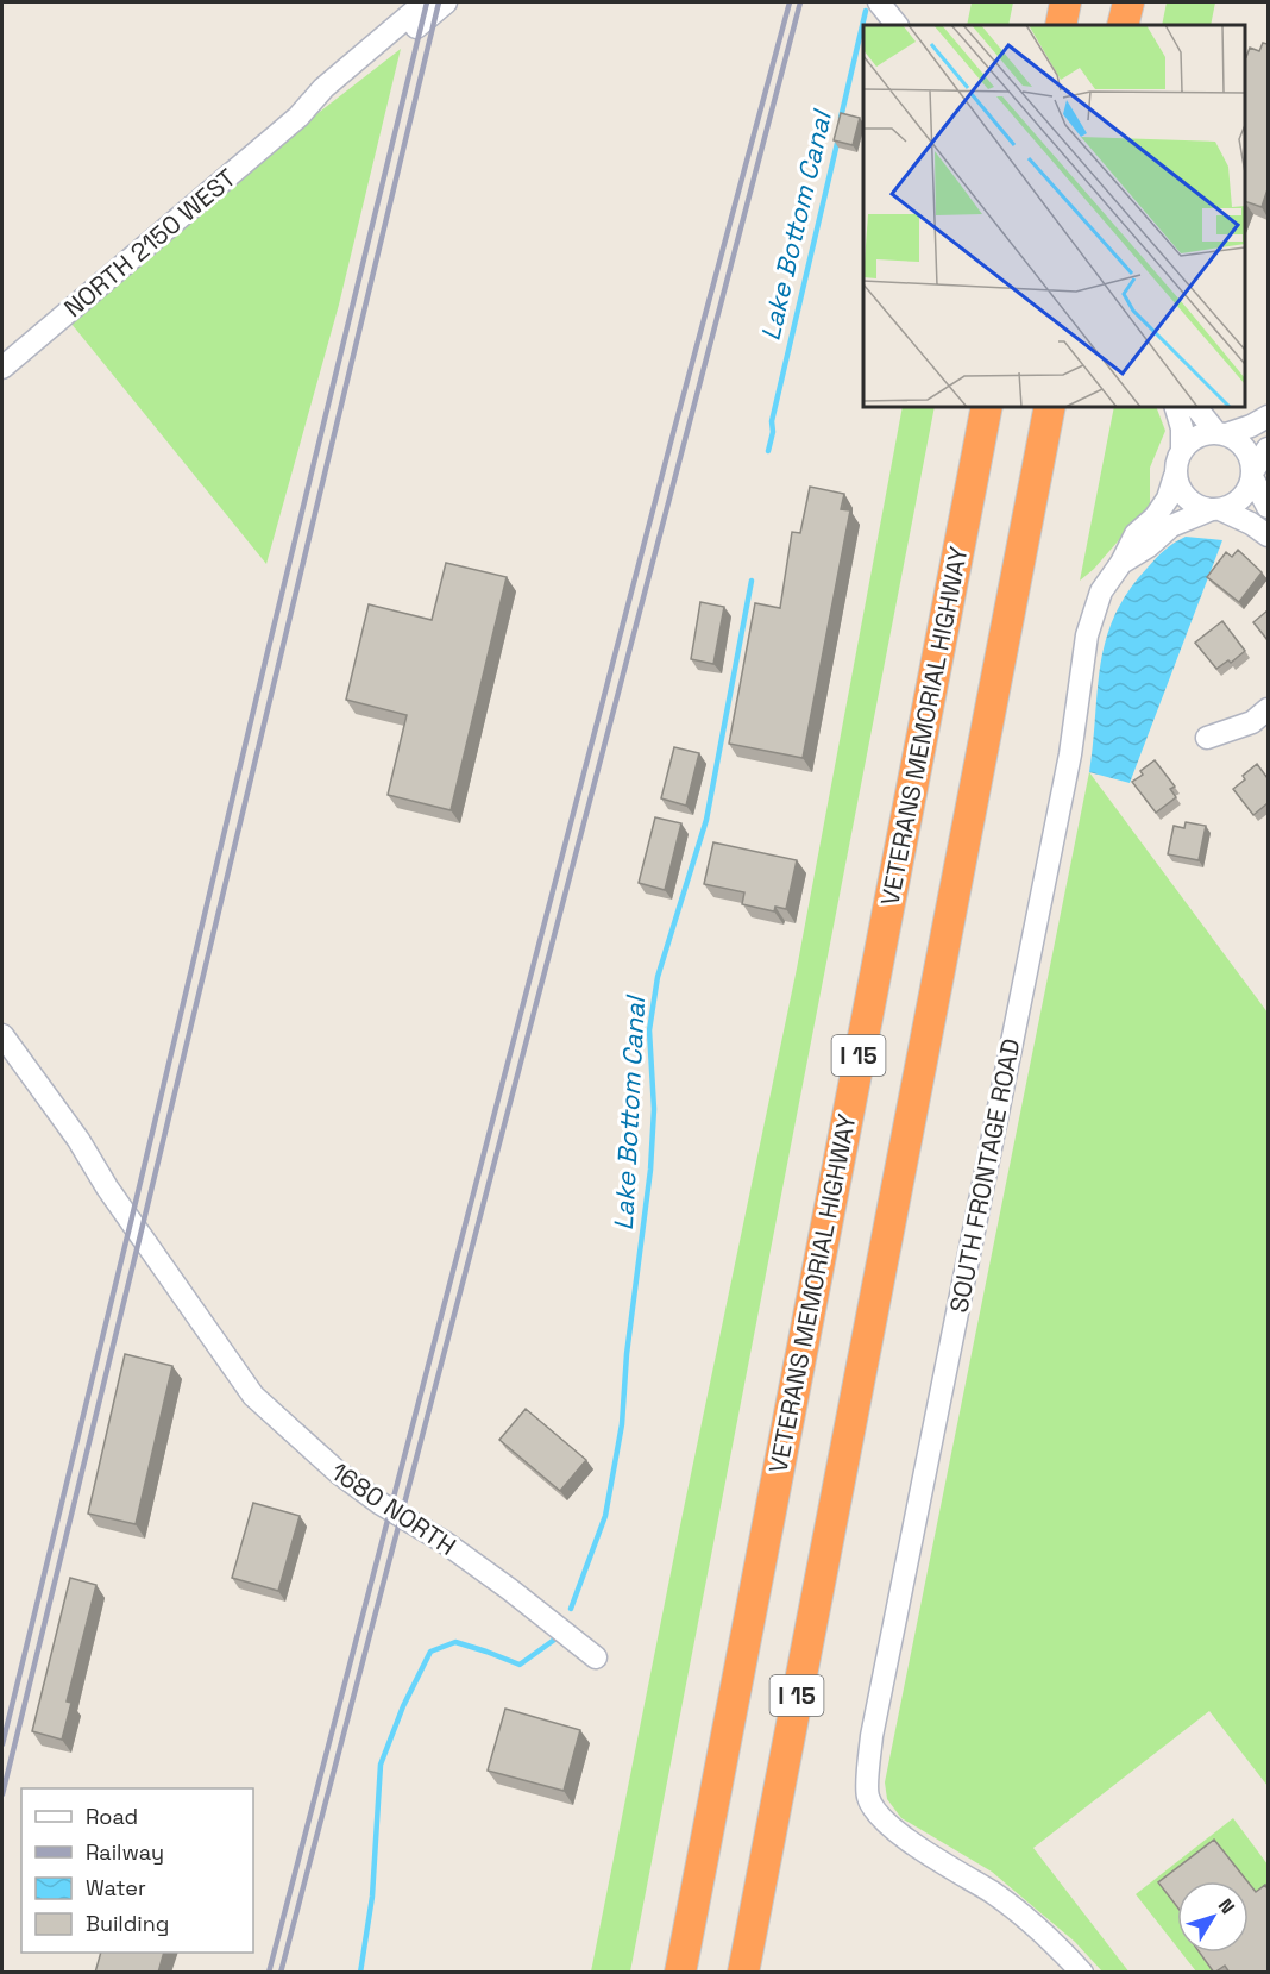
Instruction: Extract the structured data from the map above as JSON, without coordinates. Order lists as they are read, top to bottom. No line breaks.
{"streets":{"highway":["VETERANS MEMORIAL HIGHWAY","I 15"],"street":["NORTH 2150 WEST","SOUTH FRONTAGE ROAD","1680 NORTH"]},"water":["Lake Bottom Canal"],"legend":["Road","Railway","Water","Building"],"north":"top right"}
